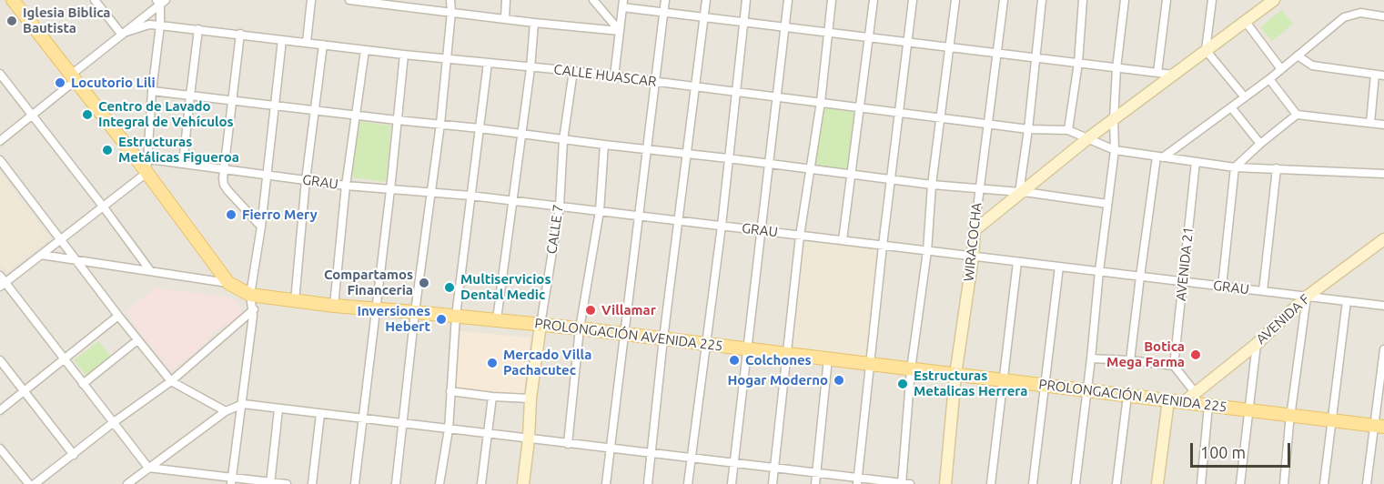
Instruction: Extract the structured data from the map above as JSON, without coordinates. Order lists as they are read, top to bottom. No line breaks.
{"streets":{"main road":["PROLONGACIÓN AVENIDA 225"],"street":["CALLE HUASCAR","GRAU","CALLE 7","WIRACOCHA","AVENIDA 21","AVENIDA F"]},"crossings":[["CALLE HUASCAR","CALLE 7"],["CALLE HUASCAR","WIRACOCHA"],["CALLE HUASCAR","AVENIDA 21"],["GRAU","CALLE 7"],["GRAU","WIRACOCHA"],["GRAU","AVENIDA 21"],["GRAU","AVENIDA F"],["GRAU","PROLONGACIÓN AVENIDA 225"],["CALLE 7","PROLONGACIÓN AVENIDA 225"],["WIRACOCHA","PROLONGACIÓN AVENIDA 225"],["AVENIDA F","PROLONGACIÓN AVENIDA 225"]],"places":["Iglesia Biblica Bautista","Locutorio Lili","Centro de Lavado Integral de Vehículos","Estructuras Metálicas Figueroa","Fierro Mery","Compartamos Financeria","Multiservicios Dental Medic","Villamar","Inversiones Hebert","Botica Mega Farma","Colchones","Mercado Villa Pachacutec","Hogar Moderno","Estructuras Metalicas Herrera"],"scale_bar":"100 m"}
